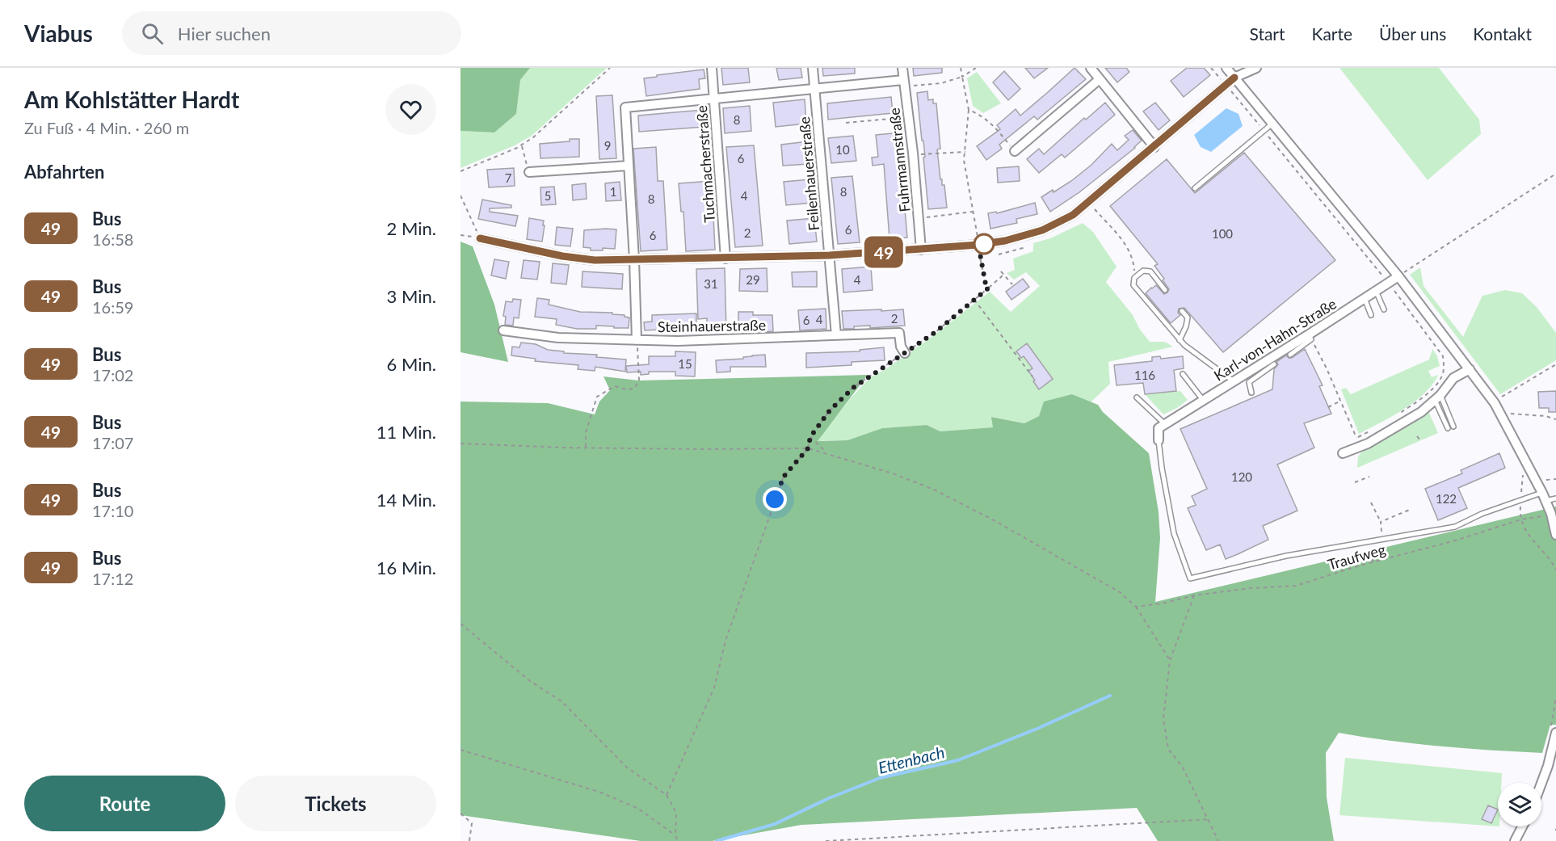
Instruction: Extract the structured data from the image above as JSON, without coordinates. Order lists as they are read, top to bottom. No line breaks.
{"streets":{"street":["Fuhrmannstraße","Tuchmacherstraße","Feilenhauerstraße","Steinhauerstraße","Karl-von-Hahn-Straße"],"path":["Traufweg"]},"crossings":[["Feilenhauerstraße","Steinhauerstraße"]],"water":["Ettenbach"],"lines":["bus line 49"],"house_numbers":["8","9","10","6","7","1","8","5","4","8","6","2","100","6","29","4","31","2","4","6","15","116","120","122"],"page":{"header":"Viabus","search":"Hier suchen","nav":["Start","Karte","Über uns","Kontakt"],"heading":[["Am Kohlstätter Hardt","Zu Fuß · 4 Min. · 260 m"],"Abfahrten"],"on_map":"49","list":[{"mark":"49","name":"Bus","note":"16:58","value":"2 Min."},{"mark":"49","name":"Bus","note":"16:59","value":"3 Min."},{"mark":"49","name":"Bus","note":"17:02","value":"6 Min."},{"mark":"49","name":"Bus","note":"17:07","value":"11 Min."},{"mark":"49","name":"Bus","note":"17:10","value":"14 Min."},{"mark":"49","name":"Bus","note":"17:12","value":"16 Min."}],"buttons":["Route","Tickets"]}}
